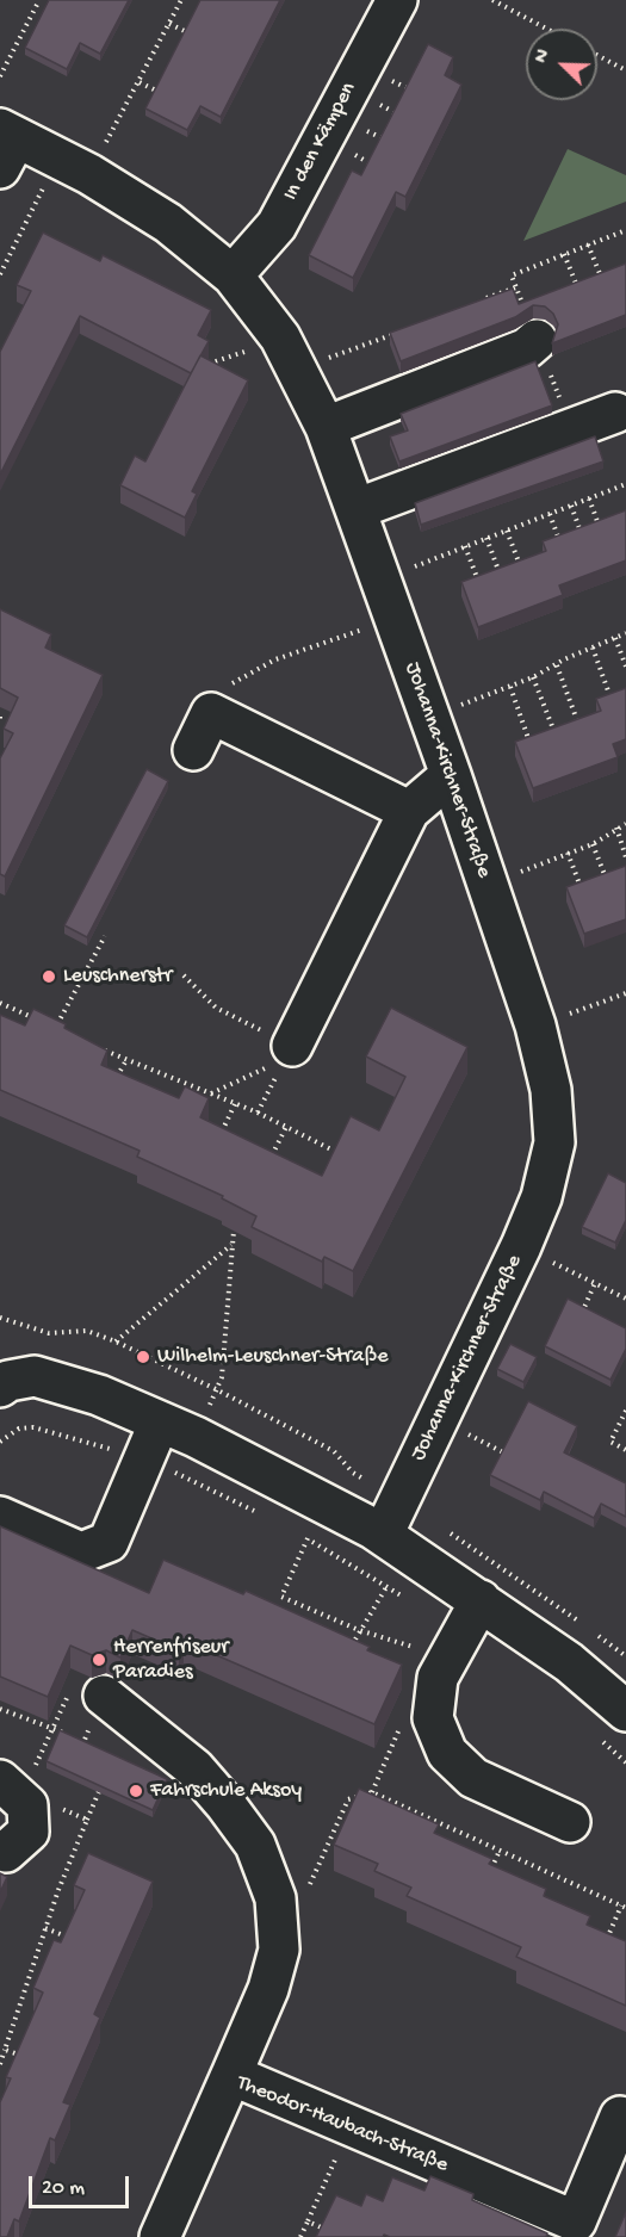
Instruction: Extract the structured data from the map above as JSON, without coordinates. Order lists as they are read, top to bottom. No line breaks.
{"streets":{"street":["In den Kämpen","Johanna-Kirchner-Straße","Theodor-Haubach-Straße"]},"crossings":[["In den Kämpen","Johanna-Kirchner-Straße"]],"places":["Leuschnerstr","Wilhelm-Leuschner-Straße","Herrenfriseur Paradies","Fahrschule Aksoy"],"scale_bar":"20 m","north":"top left"}
